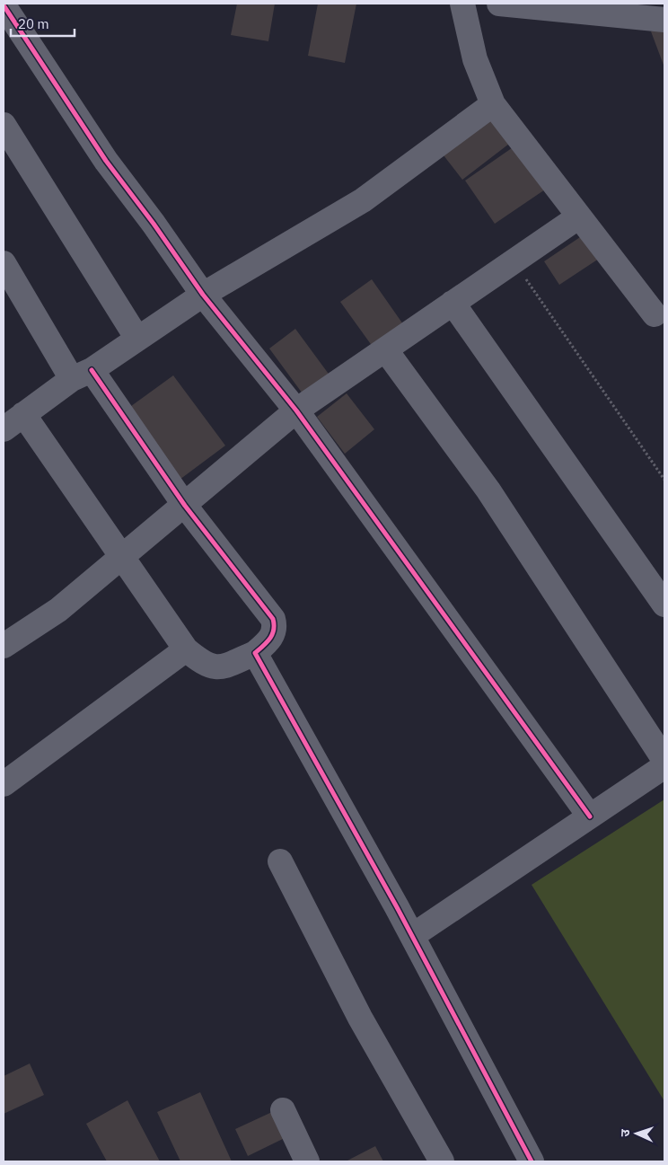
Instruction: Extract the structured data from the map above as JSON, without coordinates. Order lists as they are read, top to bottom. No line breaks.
{"scale_bar":"20 m","north":"left"}
